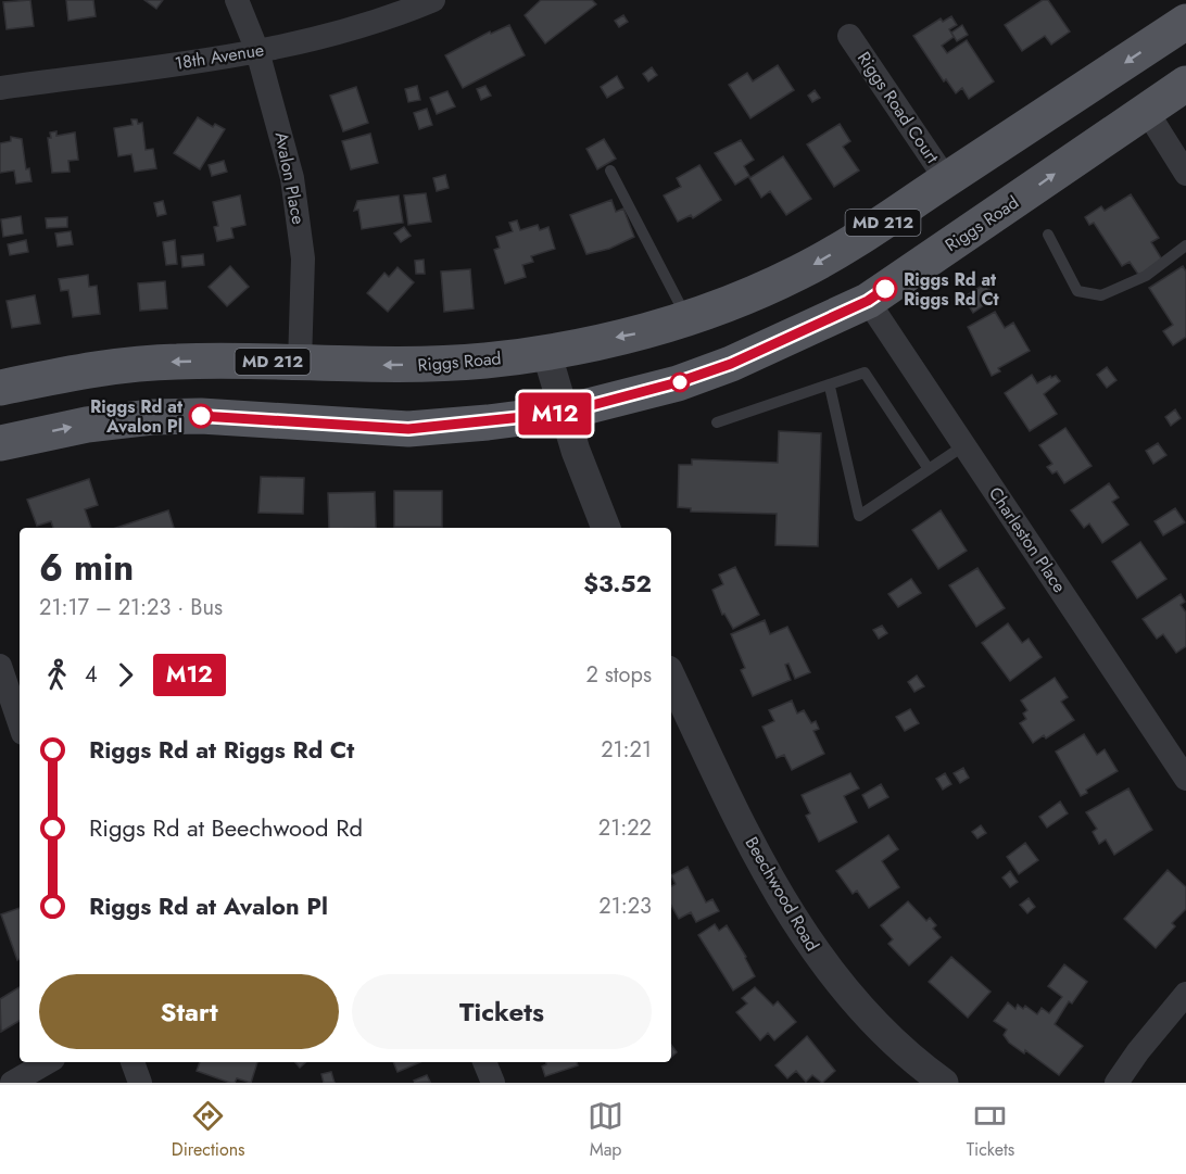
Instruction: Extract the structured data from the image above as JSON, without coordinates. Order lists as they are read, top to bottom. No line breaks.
{"streets":{"main road":["MD 212","Riggs Road"],"street":["18th Avenue","Riggs Road Court","Avalon Place","Charleston Place","Beechwood Road"]},"crossings":[["18th Avenue","Avalon Place"],["Riggs Road Court","Riggs Road"],["Avalon Place","Riggs Road"],["Riggs Road","Charleston Place"]],"places":["Riggs Rd at Riggs Rd Ct","Riggs Rd at Avalon Pl"],"lines":["bus line M12"],"page":{"on_map":"M12","heading":["6 min","21:17 – 21:23 · Bus","$3.52"],"legs":["4","M12","2 stops"],"list":[{"name":"Riggs Rd at Riggs Rd Ct","value":"21:21"},{"name":"Riggs Rd at Beechwood Rd","value":"21:22"},{"name":"Riggs Rd at Avalon Pl","value":"21:23"}],"buttons":["Start","Tickets"],"tabs":["Directions","Map","Tickets"]}}
